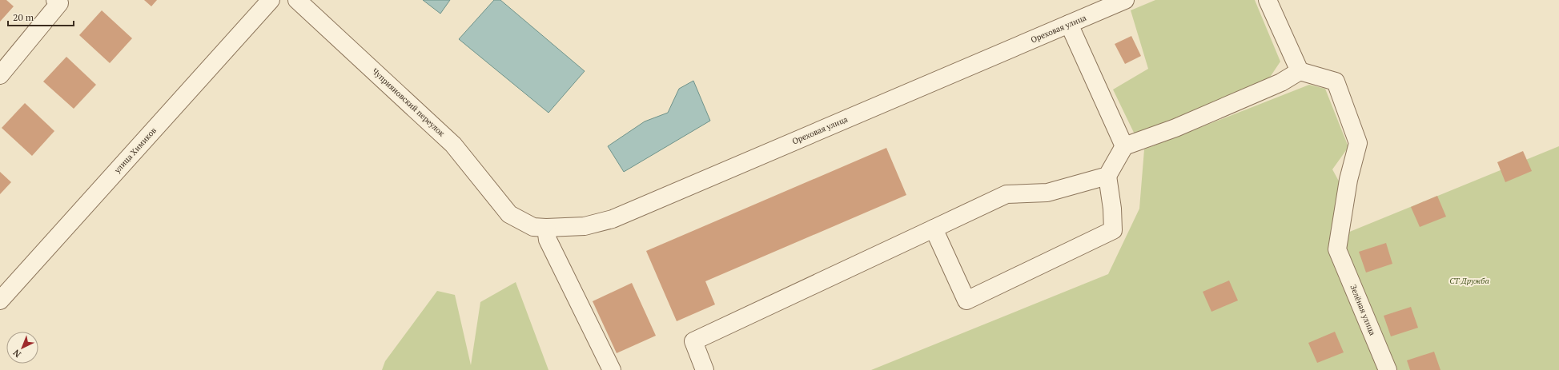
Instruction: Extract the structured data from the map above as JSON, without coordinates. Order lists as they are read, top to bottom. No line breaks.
{"streets":{"street":["Ореховая улица","Чуприяновский переулок","улица Химиков","Зелёная улица"]},"crossings":[["Ореховая улица","Чуприяновский переулок"]],"parks":["СТ Дружба"],"scale_bar":"20 m","north":"bottom left"}
